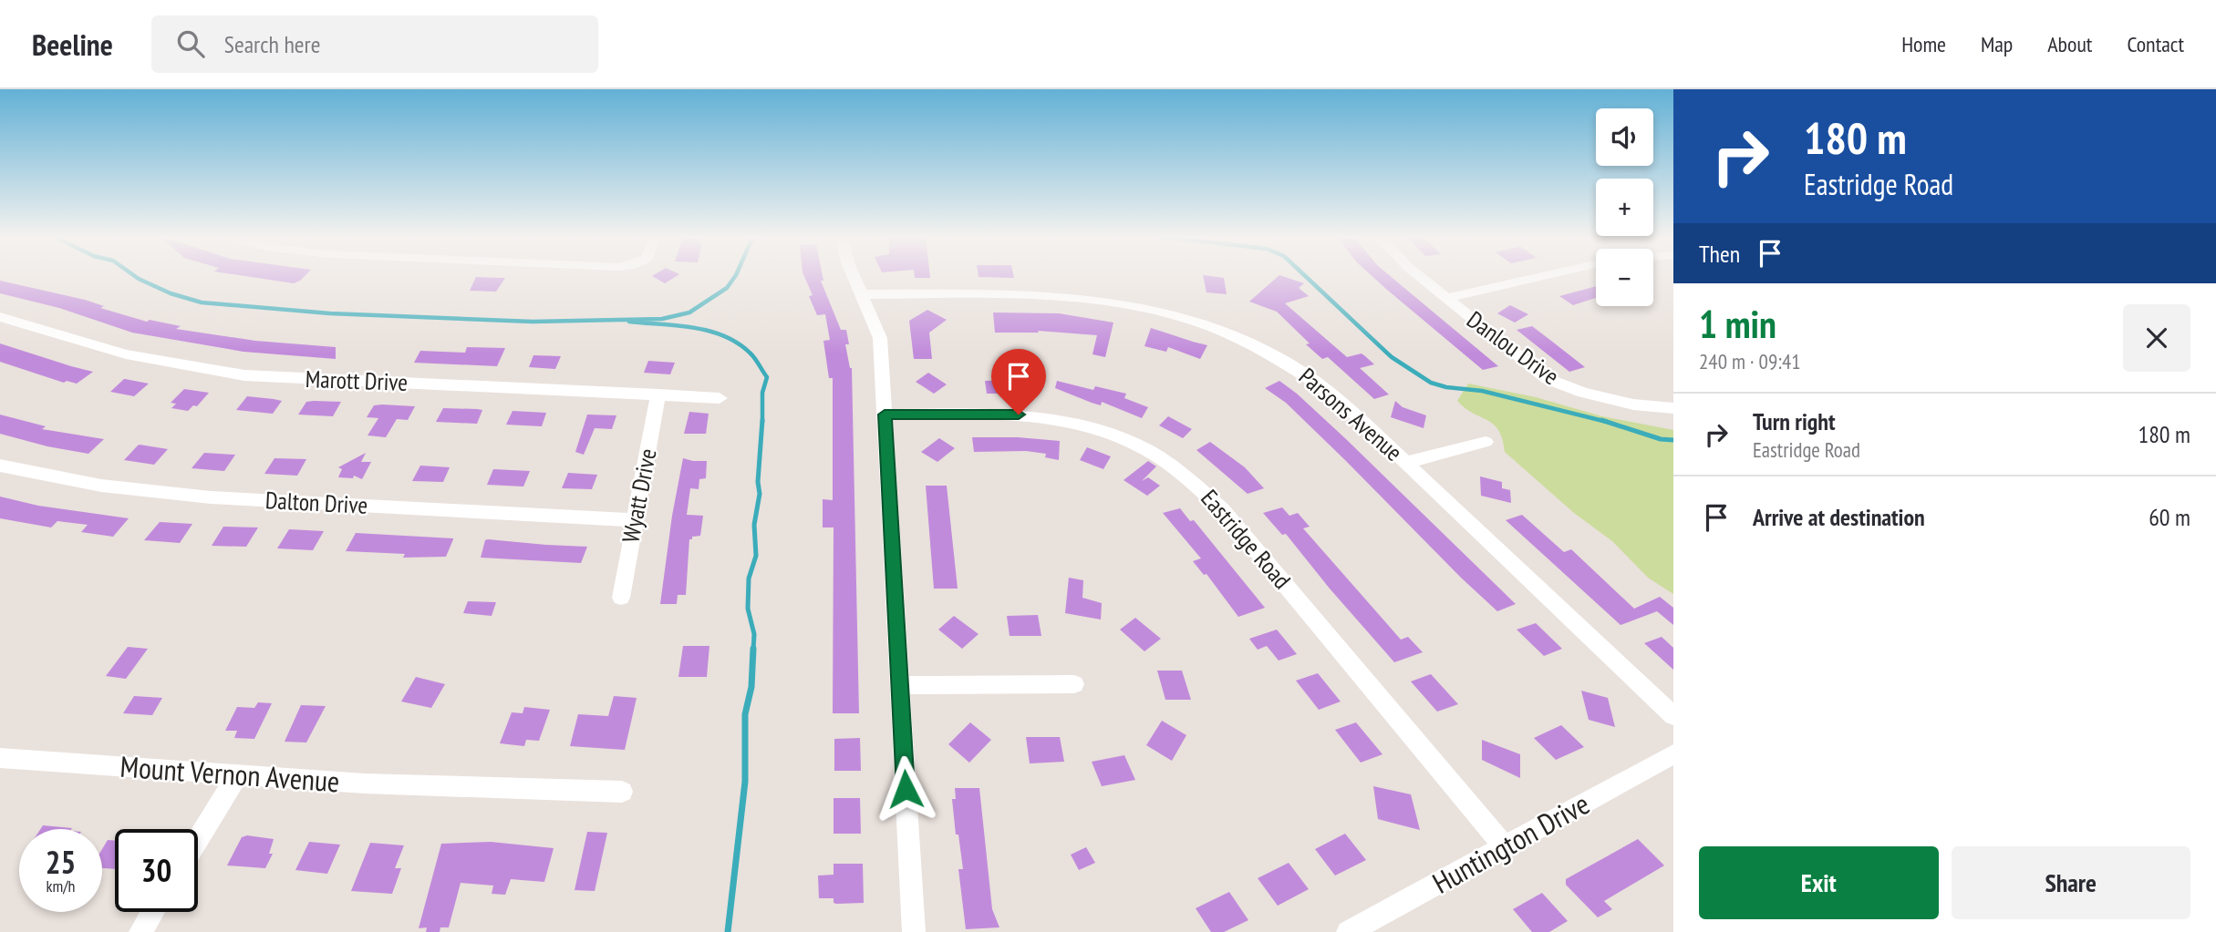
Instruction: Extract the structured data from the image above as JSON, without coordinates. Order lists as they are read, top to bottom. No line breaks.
{"streets":{"street":["Danlou Drive","Marott Drive","Parsons Avenue","Wyatt Drive","Dalton Drive","Eastridge Road","Mount Vernon Avenue","Huntington Drive"]},"crossings":[["Marott Drive","Wyatt Drive"],["Wyatt Drive","Dalton Drive"],["Eastridge Road","Huntington Drive"]],"page":{"header":"Beeline","search":"Search here","nav":["Home","Map","About","Contact"],"turn":["180 m","Eastridge Road"],"map_buttons":["+","−"],"then":"Then","heading":["1 min","240 m · 09:41"],"list":[{"name":"Turn right","note":"Eastridge Road","value":"180 m"},{"name":"Arrive at destination","value":"60 m"}],"speed":"25 km/h","limit":"30","buttons":["Exit","Share"]}}
